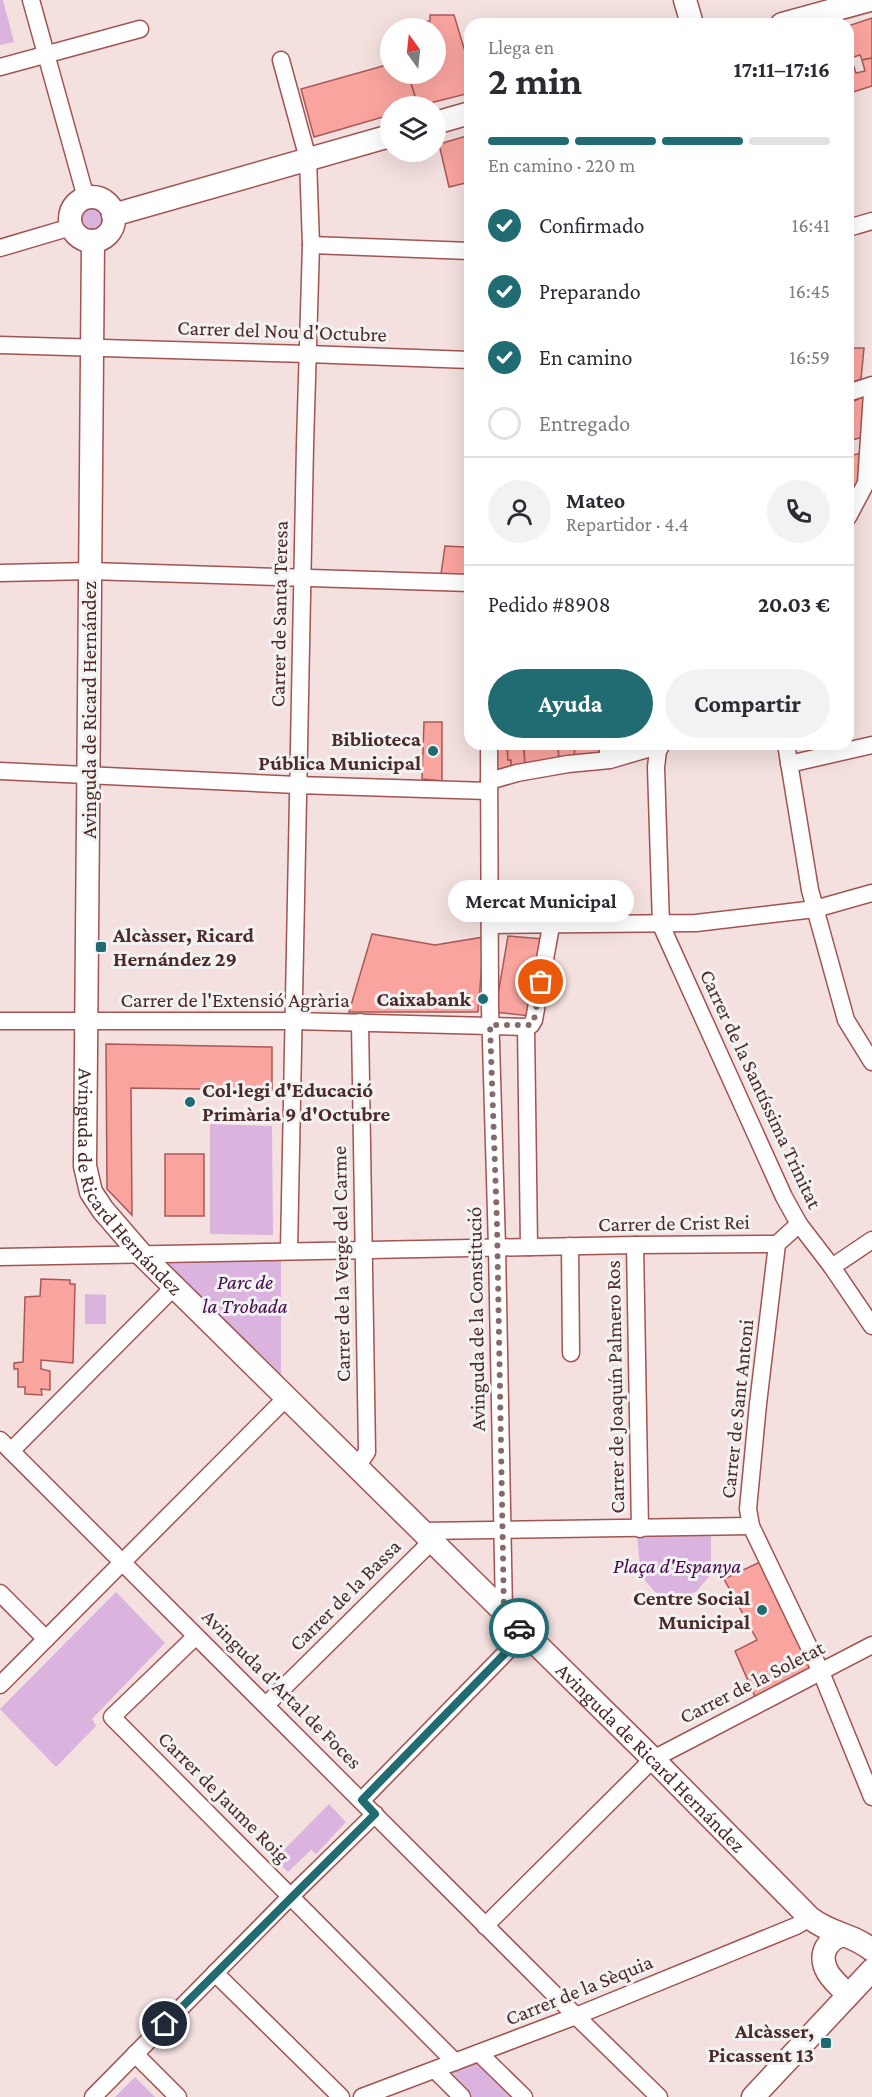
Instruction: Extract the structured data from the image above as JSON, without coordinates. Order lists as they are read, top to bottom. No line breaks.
{"streets":{"street":["Carrer del Nou d'Octubre","Carrer de Santa Teresa","Avinguda de Ricard Hernández","Carrer de l'Extensió Agrària","Carrer de la Santíssima Trinitat","Carrer de Crist Rei","Carrer de la Verge del Carme","Avinguda de la Constitució","Carrer de Joaquín Palmero Ros","Carrer de Sant Antoni","Carrer de la Bassa","Carrer de la Soletat","Avinguda d'Artal de Foces","Carrer de Jaume Roig","Carrer de la Sèquia"]},"crossings":[["Carrer del Nou d'Octubre","Carrer de Santa Teresa"],["Carrer del Nou d'Octubre","Avinguda de Ricard Hernández"],["Carrer de Santa Teresa","Carrer de l'Extensió Agrària"],["Carrer de Santa Teresa","Carrer de Crist Rei"],["Avinguda de Ricard Hernández","Carrer de l'Extensió Agrària"],["Avinguda de Ricard Hernández","Carrer de Crist Rei"],["Avinguda de Ricard Hernández","Carrer de la Verge del Carme"],["Avinguda de Ricard Hernández","Avinguda de la Constitució"],["Avinguda de Ricard Hernández","Carrer de la Bassa"],["Avinguda de Ricard Hernández","Carrer de la Soletat"],["Avinguda de Ricard Hernández","Carrer de la Sèquia"],["Carrer de l'Extensió Agrària","Carrer de la Verge del Carme"],["Carrer de l'Extensió Agrària","Avinguda de la Constitució"],["Carrer de Crist Rei","Carrer de la Verge del Carme"],["Carrer de Crist Rei","Avinguda de la Constitució"],["Carrer de Crist Rei","Carrer de Joaquín Palmero Ros"],["Carrer de Crist Rei","Carrer de Sant Antoni"],["Carrer de Sant Antoni","Carrer de la Soletat"],["Carrer de la Bassa","Avinguda d'Artal de Foces"],["Carrer de la Soletat","Avinguda d'Artal de Foces"],["Avinguda d'Artal de Foces","Carrer de Jaume Roig"],["Avinguda d'Artal de Foces","Carrer de la Sèquia"],["Carrer de Jaume Roig","Carrer de la Sèquia"]],"parks":["Parc de la Trobada","Plaça d'Espanya"],"places":{"other":["Biblioteca Pública Municipal","Mercat Municipal","Caixabank","Col·legi d'Educació Primària 9 d'Octubre","Centre Social Municipal"],"transit":["Alcàsser, Ricard Hernández 29","Alcàsser, Picassent 13"]},"north":"top","page":{"heading":["2 min","Llega en","17:11–17:16"],"panel":["Mateo","Repartidor · 4.4","Pedido #8908","20.03 €"],"bar":"En camino · 220 m","list":[["Confirmado","16:41"],["Preparando","16:45"],["En camino","16:59"],"Entregado"],"buttons":["Ayuda","Compartir"],"bubble":"Mercat Municipal"}}
